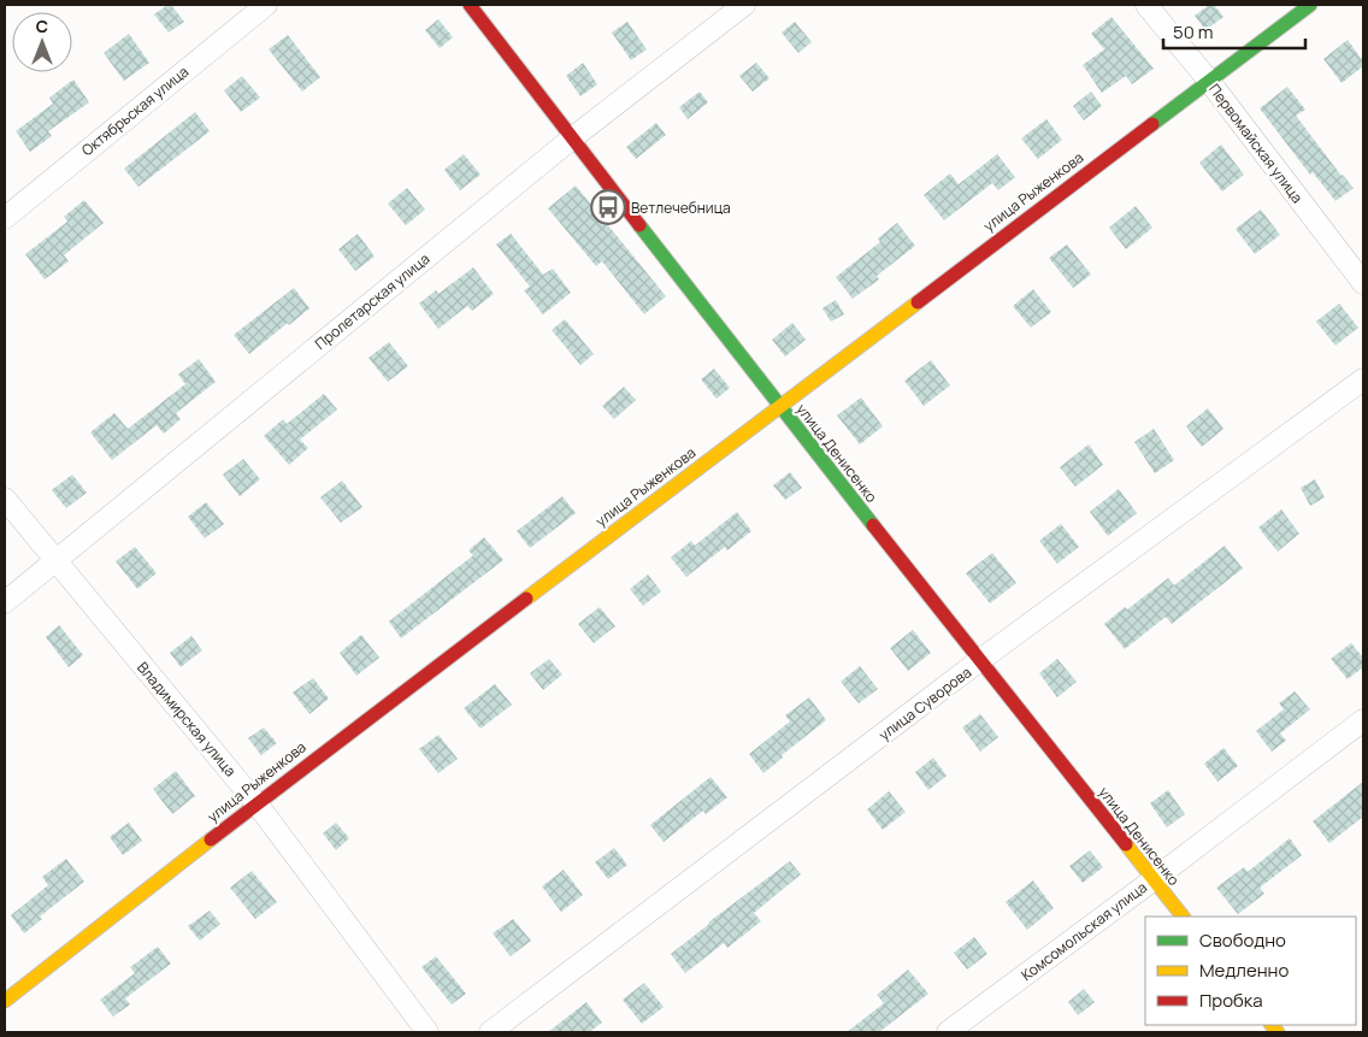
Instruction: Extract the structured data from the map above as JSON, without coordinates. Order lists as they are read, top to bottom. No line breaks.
{"streets":{"street":["Октябрьская улица","Первомайская улица","улица Рыженкова","Пролетарская улица","улица Денисенко","улица Суворова","Владимирская улица","Комсомольская улица"]},"crossings":[["Первомайская улица","улица Рыженкова"],["улица Рыженкова","улица Денисенко"],["улица Рыженкова","Владимирская улица"],["Пролетарская улица","улица Денисенко"],["Пролетарская улица","Владимирская улица"],["улица Денисенко","улица Суворова"],["улица Денисенко","Комсомольская улица"]],"places":{"bus stop":["Ветлечебница"]},"legend":["Свободно","Медленно","Пробка"],"scale_bar":"50 m","north":"top"}
